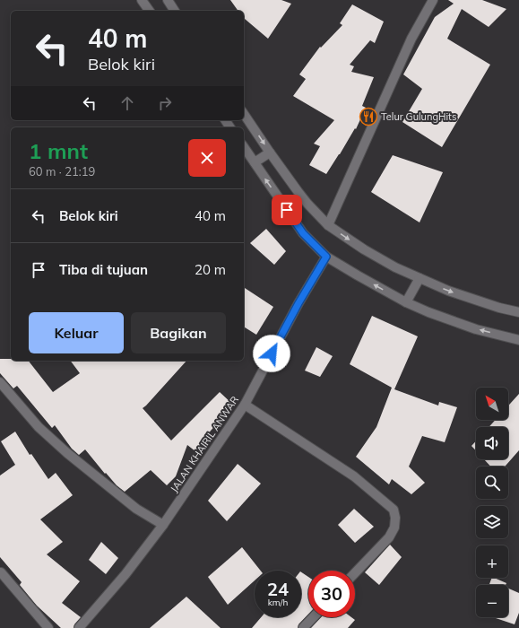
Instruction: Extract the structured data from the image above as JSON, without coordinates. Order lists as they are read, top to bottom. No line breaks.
{"streets":{"street":["JALAN KHAIRIL ANWAR"]},"places":{"restaurant":["Telur GulungHits"]},"north":"top left","page":{"turn":["40 m","Belok kiri"],"heading":["1 mnt","60 m · 21:19"],"list":[{"name":"Belok kiri","value":"40 m"},{"name":"Tiba di tujuan","value":"20 m"}],"buttons":["Keluar","Bagikan"],"map_buttons":["+","−"],"speed":"24 km/h","limit":"30"}}
